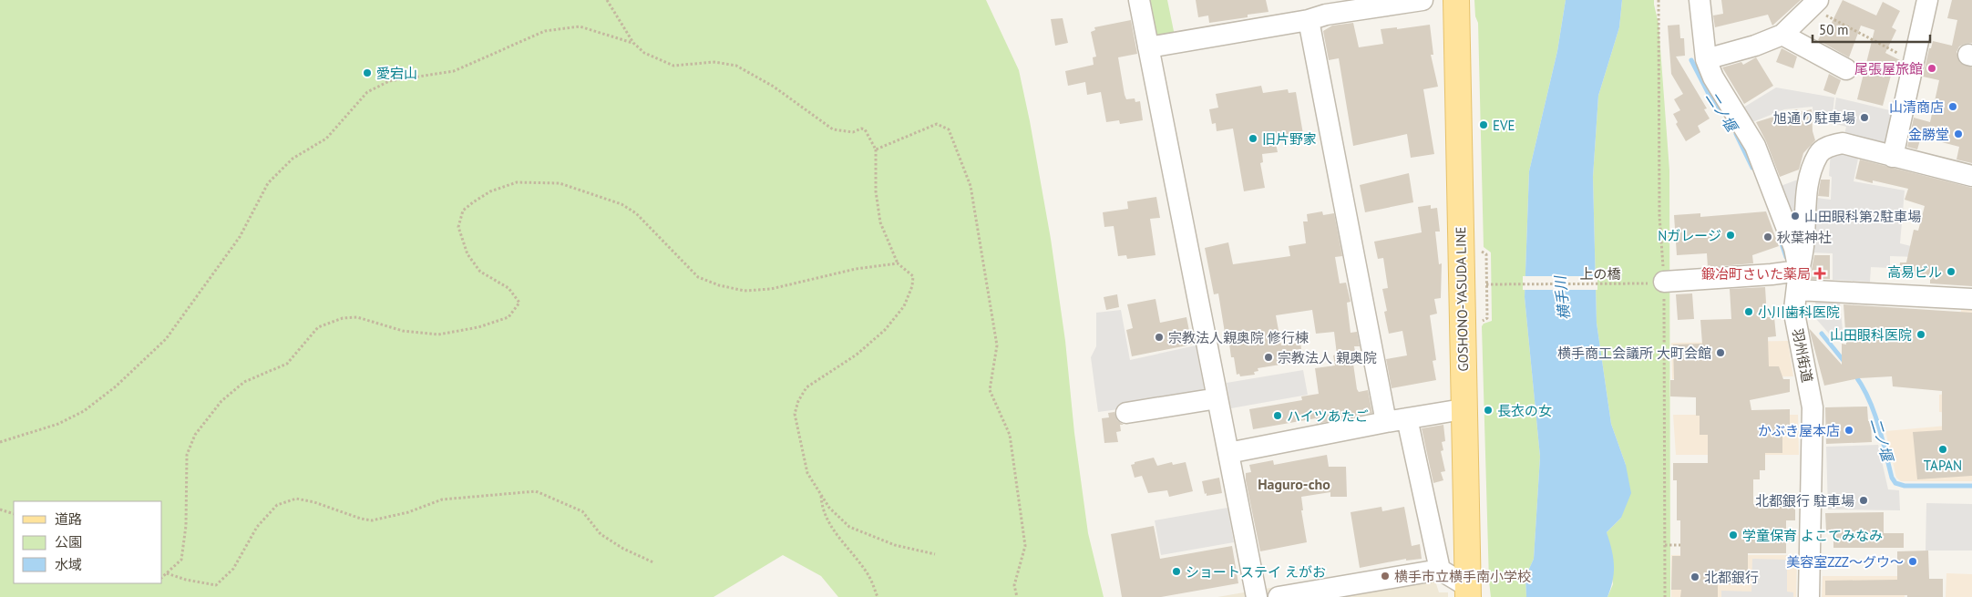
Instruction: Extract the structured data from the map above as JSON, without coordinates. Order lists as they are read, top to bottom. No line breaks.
{"streets":{"main road":["GOSHONO-YASUDA LINE"],"street":["羽州街道"],"path":["上の橋"]},"districts":["Haguro-cho"],"water":["二ノ堰","横手川"],"places":{"other":["尾張屋旅館","愛宕山","山清商店","旭通り駐車場","EVE","金勝堂","旧片野家","山田眼科第2駐車場","Nガレージ","秋葉神社","高易ビル","小川歯科医院","山田眼科医院","宗教法人親奥院 修行棟","横手商工会議所 大町会館","宗教法人 親奥院","長衣の女","ハイツあたご","かぶき屋本店","TAPAN","北都銀行 駐車場","学童保育 よこてみなみ","美容室ZZZ〜グウ〜","ショートステイ えがお","横手市立横手南小学校","北都銀行"],"health":["鍛冶町さいた薬局"]},"legend":["道路","公園","水域"],"scale_bar":"50 m"}
